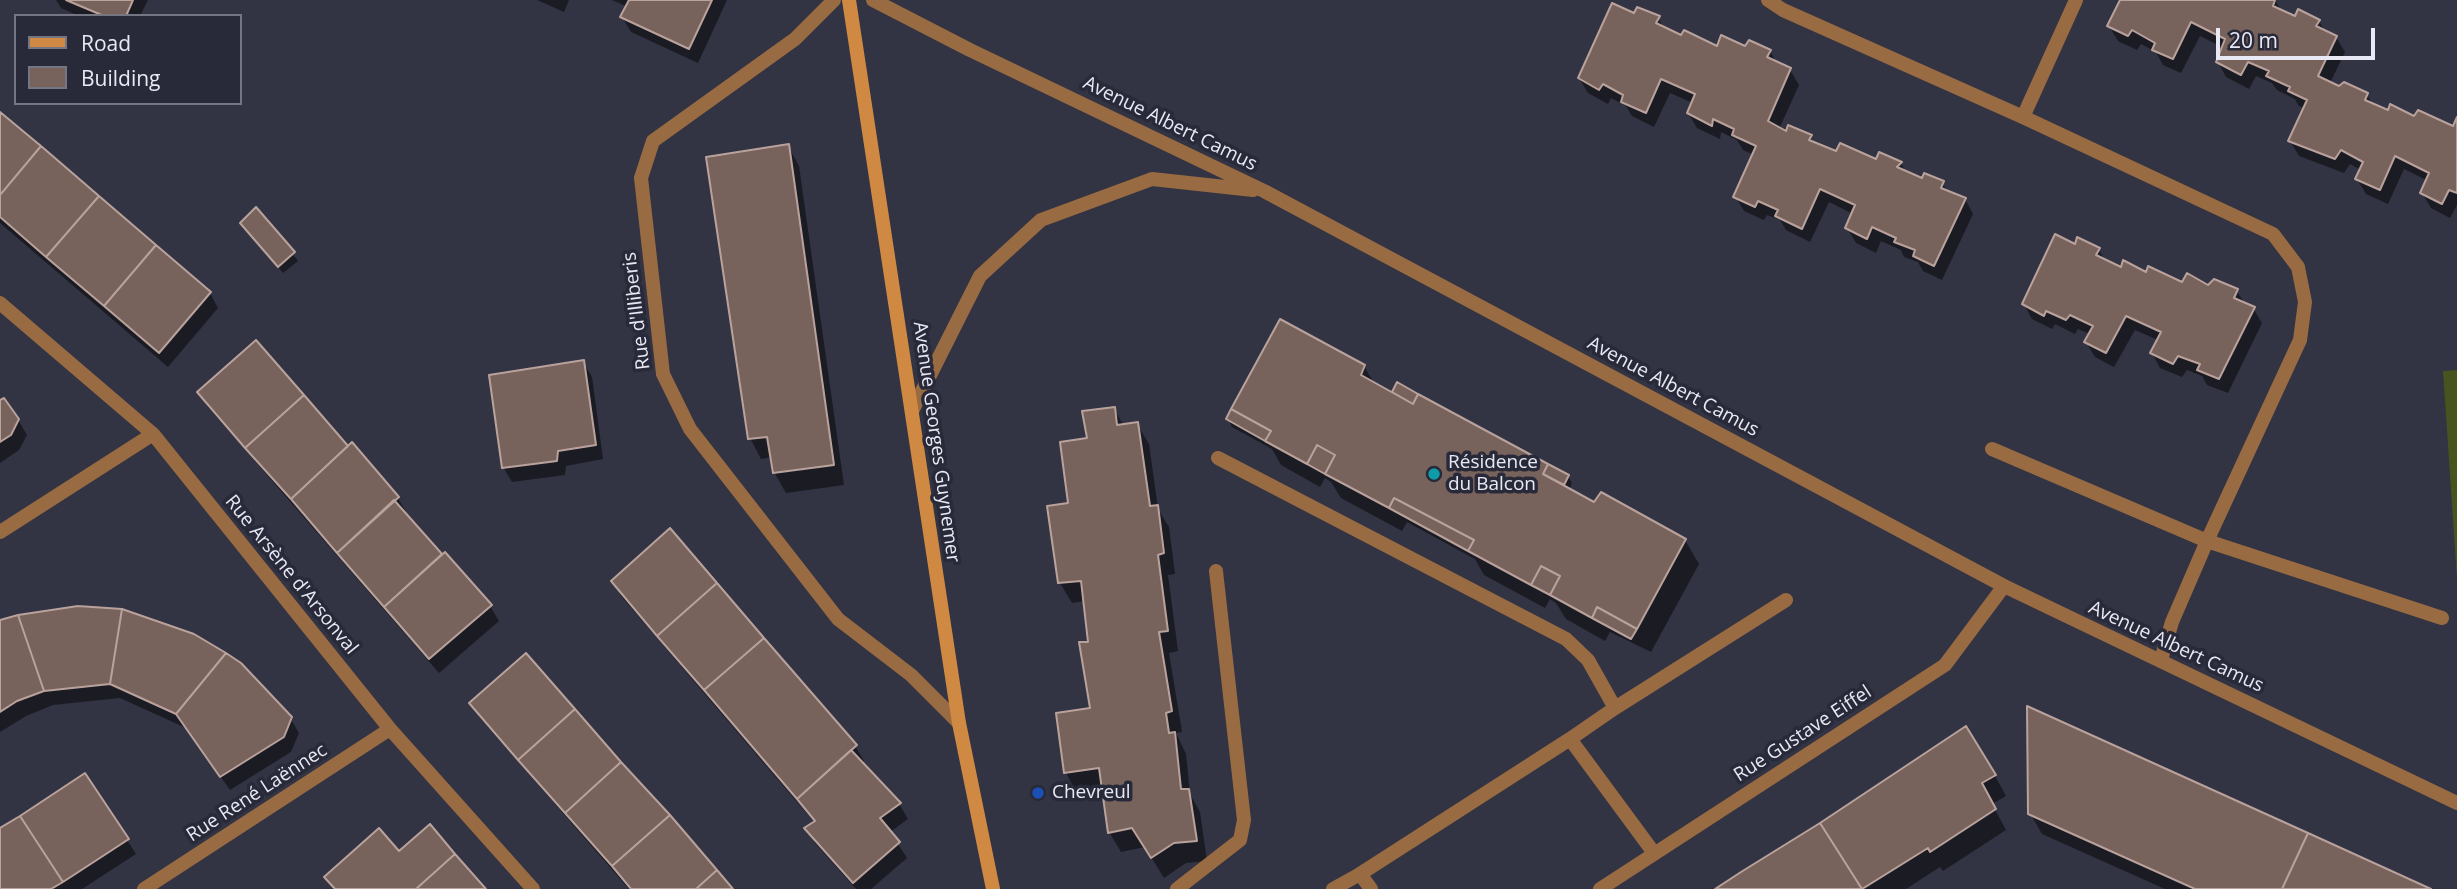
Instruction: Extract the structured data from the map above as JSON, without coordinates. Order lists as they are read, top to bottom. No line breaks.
{"streets":{"street":["Avenue Albert Camus","Rue d'Illiberis","Avenue Georges Guynemer","Rue Arsène d'Arsonval","Rue Gustave Eiffel","Rue René Laënnec"]},"crossings":[["Avenue Albert Camus","Rue Gustave Eiffel"],["Rue d'Illiberis","Avenue Georges Guynemer"],["Rue Arsène d'Arsonval","Rue René Laënnec"]],"places":["Résidence du Balcon","Chevreul"],"legend":["Road","Building"],"scale_bar":"20 m"}
